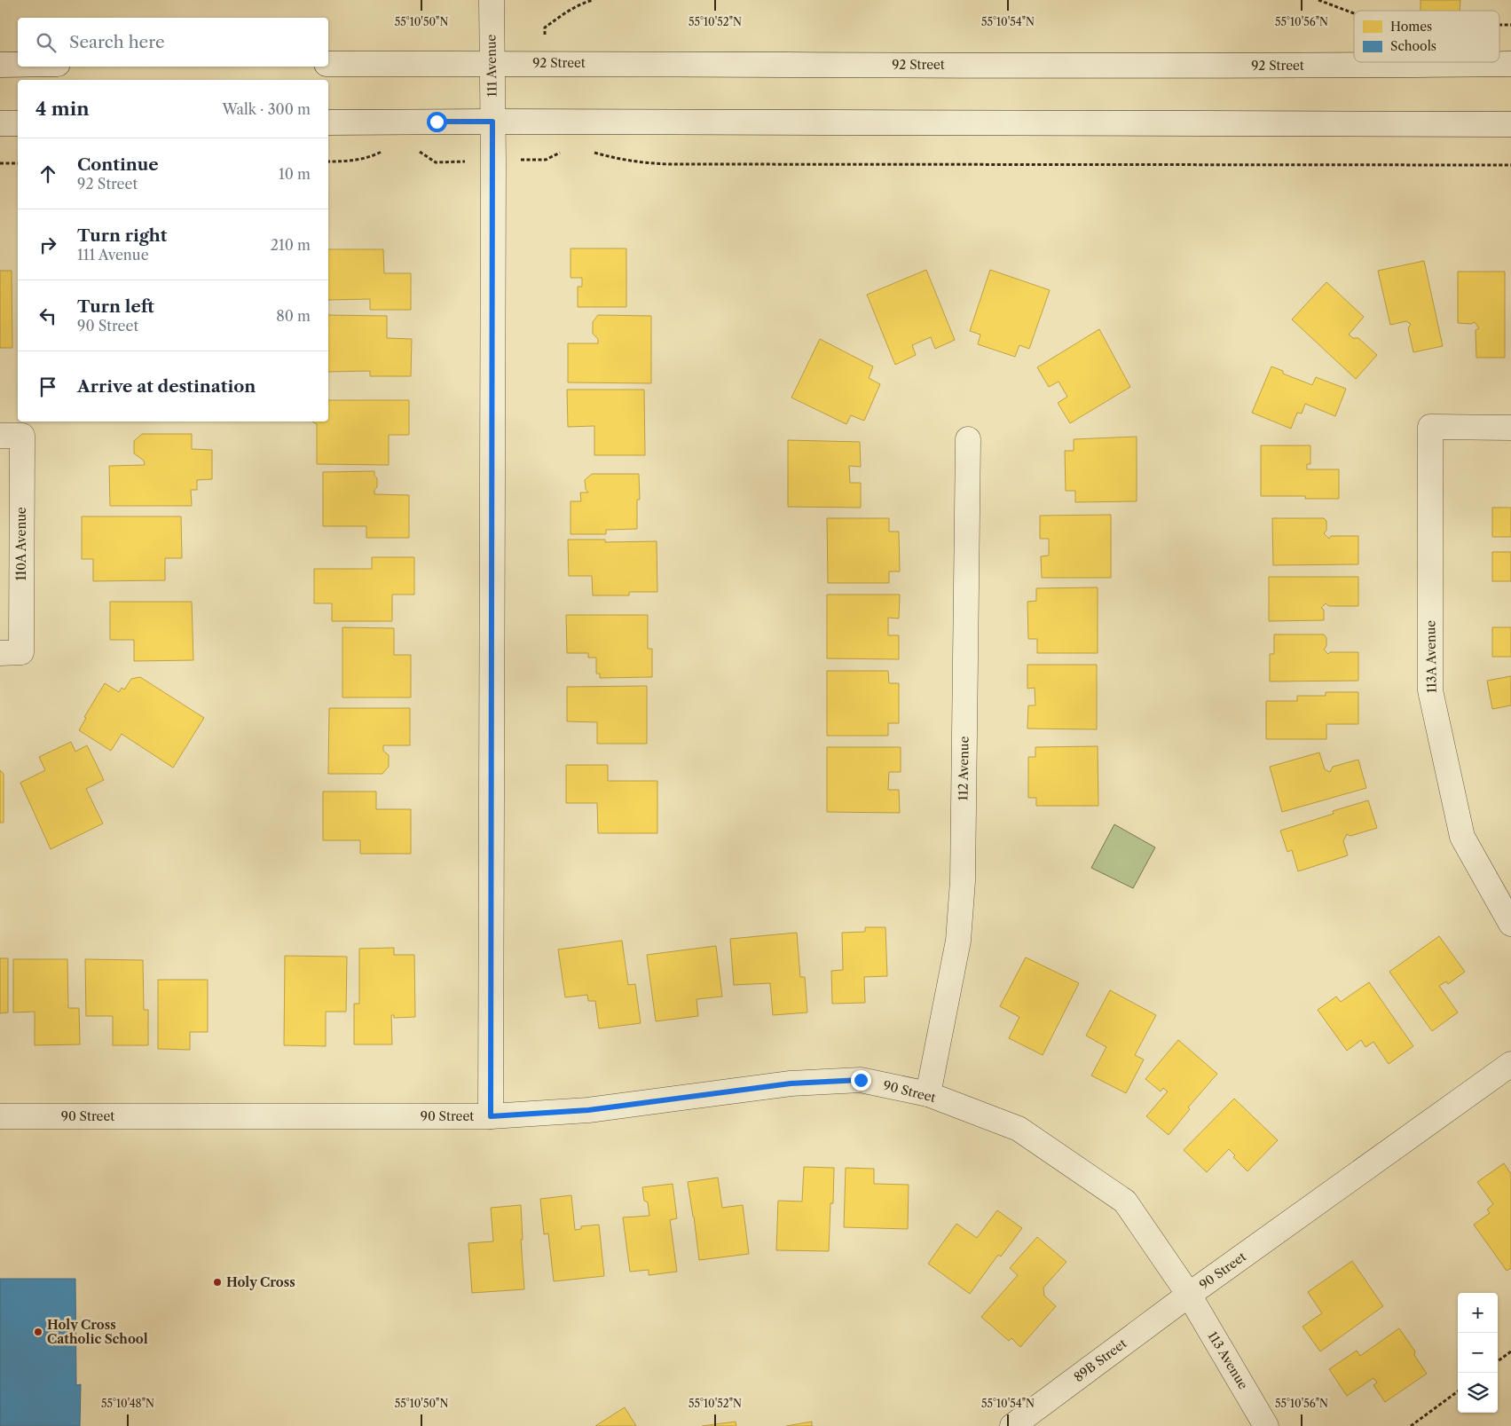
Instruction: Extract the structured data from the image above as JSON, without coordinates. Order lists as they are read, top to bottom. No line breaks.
{"streets":{"street":["92 Street","111 Avenue","110A Avenue","113A Avenue","112 Avenue","90 Street","89B Street","113 Avenue"]},"crossings":[["92 Street","111 Avenue"],["111 Avenue","90 Street"],["112 Avenue","90 Street"],["90 Street","89B Street"],["90 Street","113 Avenue"],["89B Street","113 Avenue"]],"places":["Holy Cross","Holy Cross Catholic School"],"legend":["Homes","Schools"],"page":{"search":"Search here","heading":["4 min","Walk · 300 m"],"list":[["Continue","92 Street","10 m"],["Turn right","111 Avenue","210 m"],["Turn left","90 Street","80 m"],"Arrive at destination"],"map_buttons":["+","−"]},"coordinates":["55°10'50\"N","55°10'52\"N","55°10'54\"N","55°10'56\"N","55°10'48\"N"]}
